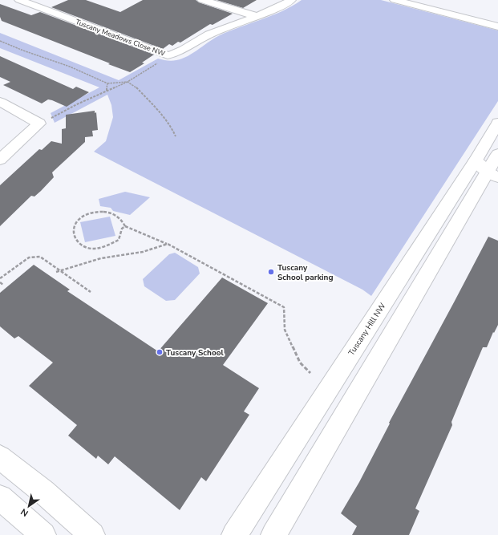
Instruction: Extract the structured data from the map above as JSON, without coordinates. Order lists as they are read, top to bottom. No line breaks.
{"streets":{"street":["Tuscany Meadows Close NW","Tuscany Hill NW"]},"places":["Tuscany School parking","Tuscany School"],"north":"bottom left"}
